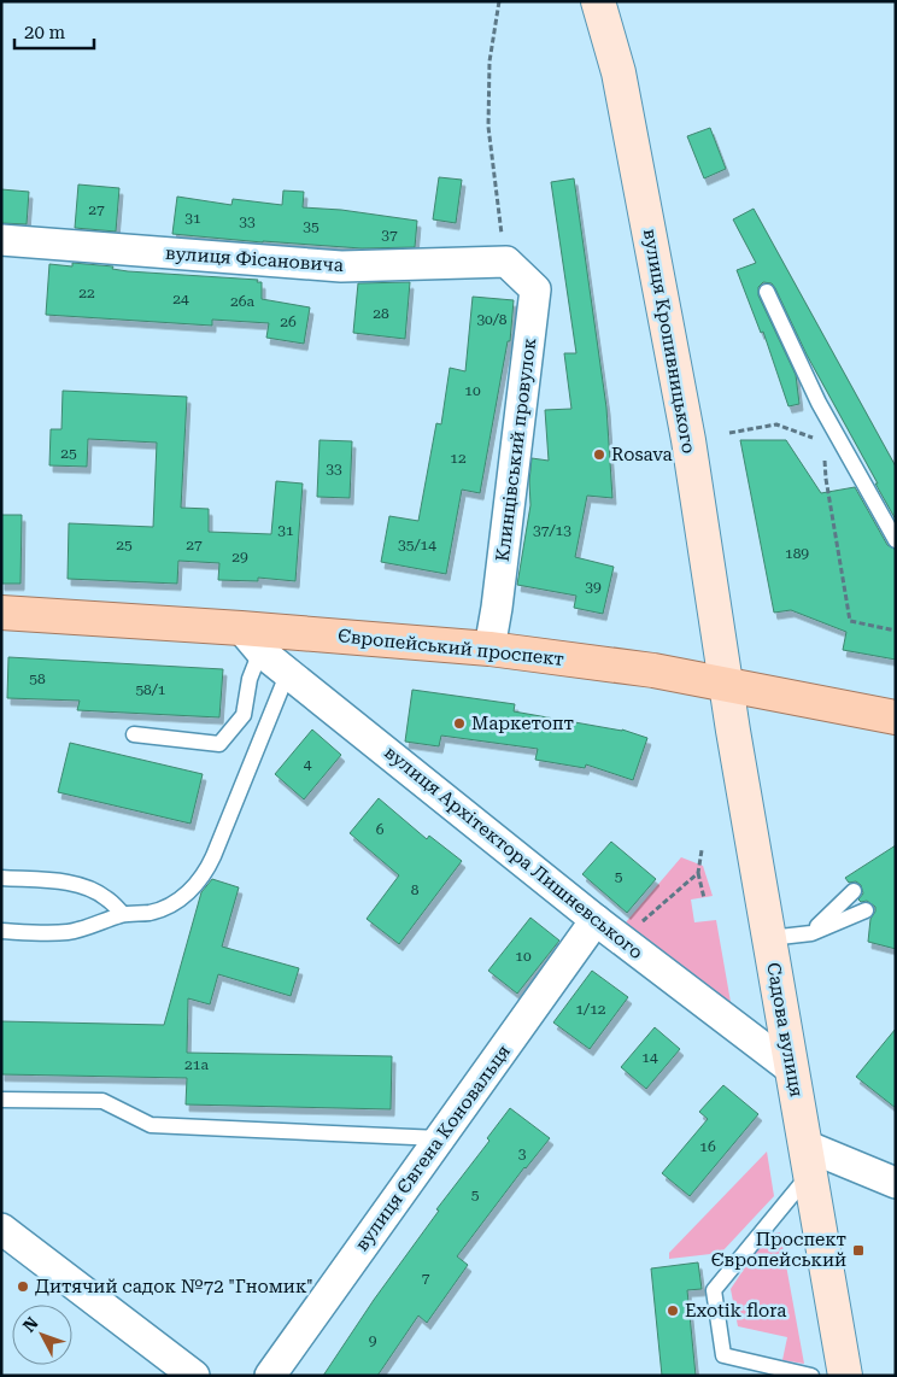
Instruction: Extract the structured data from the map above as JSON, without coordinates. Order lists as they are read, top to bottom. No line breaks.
{"streets":{"main road":["вулиця Кропивницького","Європейський проспект","Садова вулиця"],"street":["вулиця Фісановича","Клинцівський провулок","вулиця Архітектора Лишневського","вулиця Євгена Коновальця"]},"crossings":[["вулиця Фісановича","Клинцівський провулок"],["вулиця Кропивницького","Європейський проспект"],["вулиця Кропивницького","Садова вулиця"],["Клинцівський провулок","Європейський проспект"],["Європейський проспект","вулиця Архітектора Лишневського"],["Європейський проспект","Садова вулиця"],["вулиця Архітектора Лишневського","Садова вулиця"],["вулиця Архітектора Лишневського","вулиця Євгена Коновальця"]],"places":{"other":["Rosava","Маркетопт","Дитячий садок №72 \"Гномик\"","Exotik flora"],"transit":["Проспект Європейський"]},"house_numbers":["27","31","33","35","37","22","24","26а","28","30/8","26","10","25","12","33","31","37/13","25","27","35/14","189","29","39","58","58/1","4","6","5","8","10","1/12","14","21а","16","3","5","7","9"],"scale_bar":"20 m","north":"top left"}
